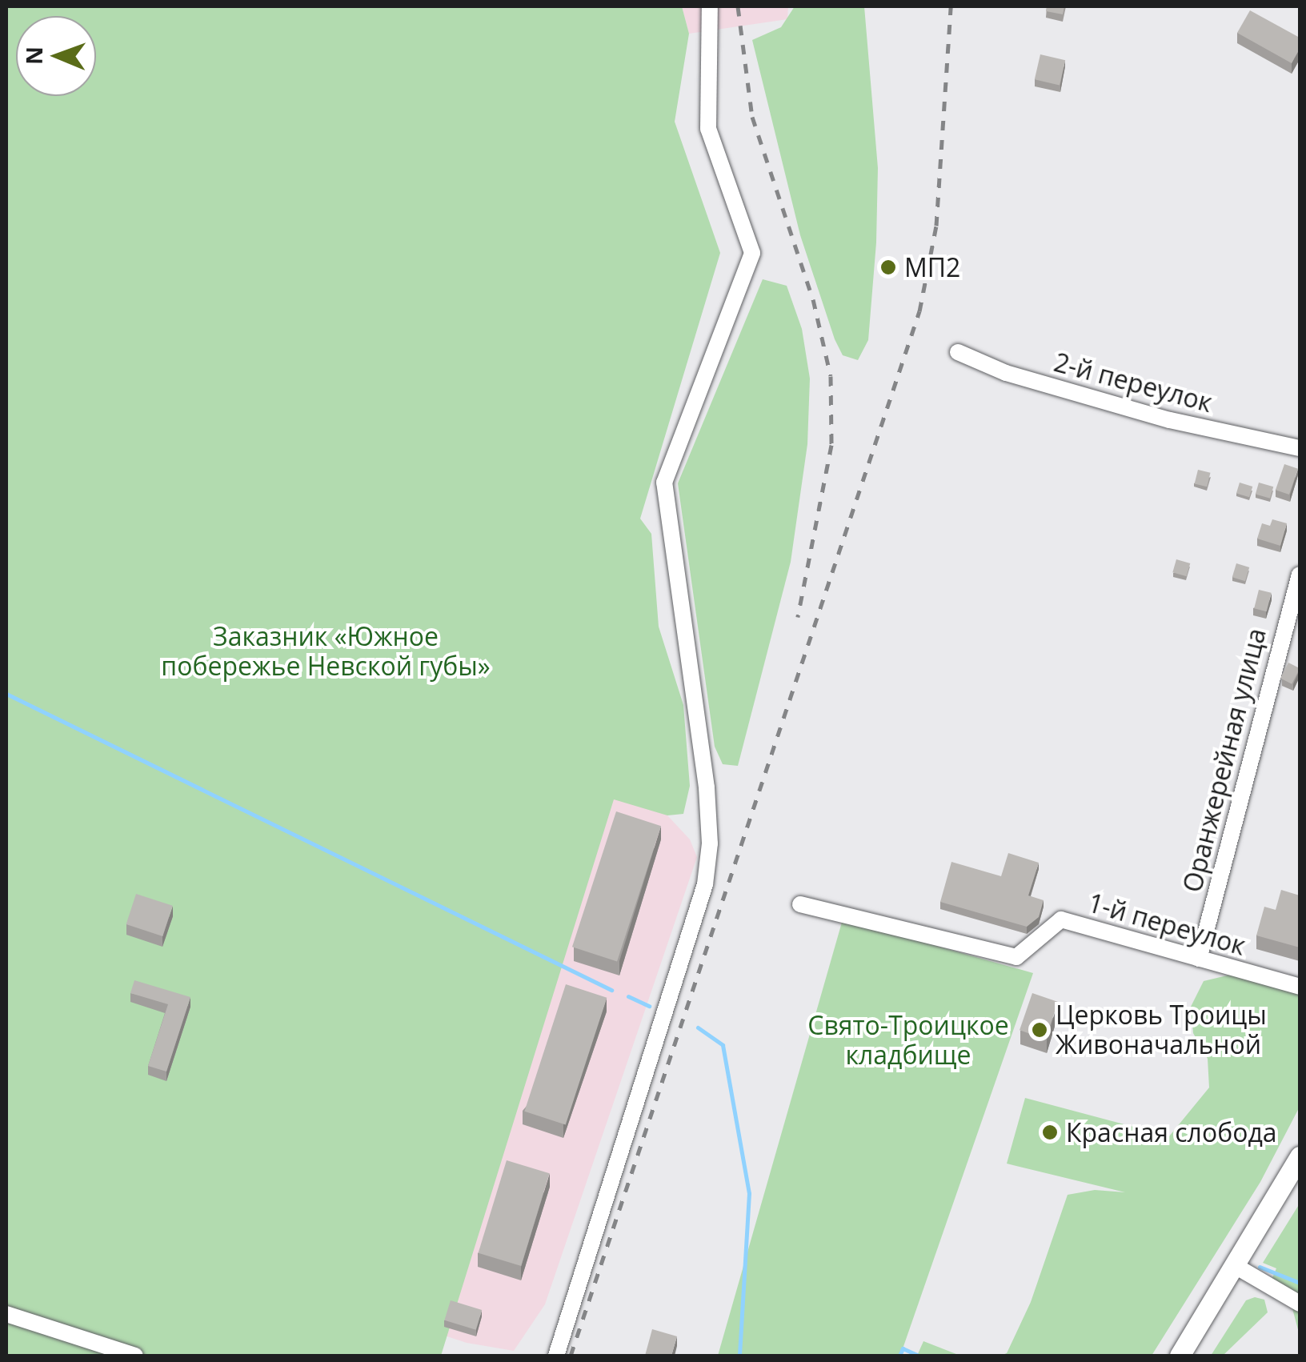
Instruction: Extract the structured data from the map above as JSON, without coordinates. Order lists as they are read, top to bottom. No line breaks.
{"streets":{"street":["2-й переулок","Оранжерейная улица","1-й переулок"]},"crossings":[["Оранжерейная улица","1-й переулок"]],"parks":["Заказник «Южное побережье Невской губы»","Свято-Троицкое кладбище"],"places":["МП2","Церковь Троицы Живоначальной","Красная слобода"],"north":"left"}
